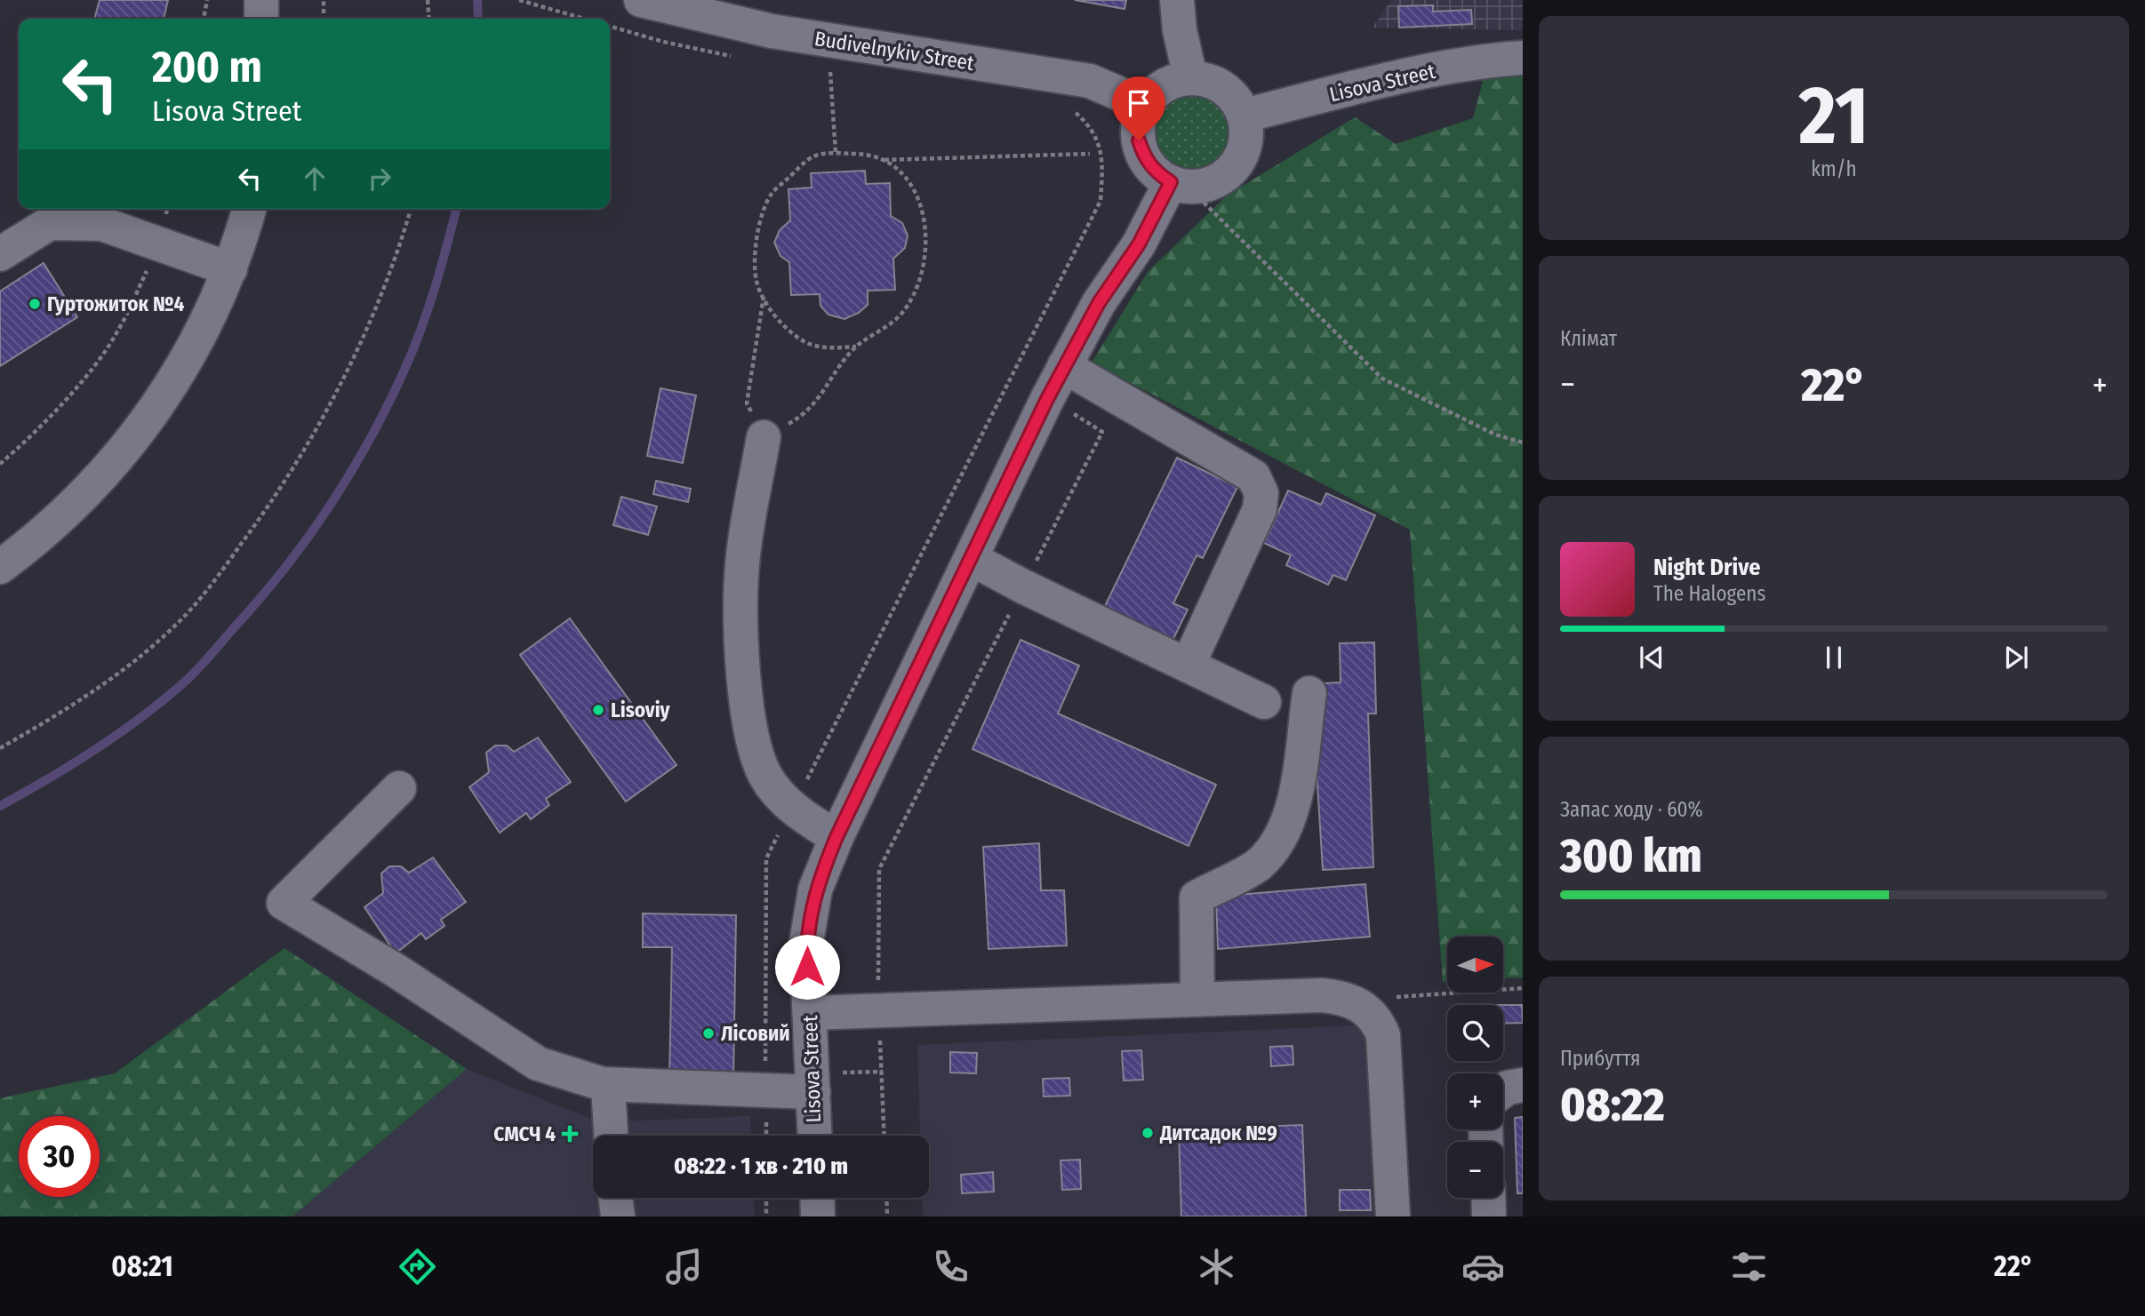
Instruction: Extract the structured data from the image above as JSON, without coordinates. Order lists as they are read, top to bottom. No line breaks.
{"streets":{"street":["Budivelnykiv Street","Lisova Street"]},"crossings":[["Budivelnykiv Street","Lisova Street"]],"places":{"other":["Гуртожиток №4","Lisoviy","Лісовий","Дитсадок №9"],"health":["СМСЧ 4"]},"north":"right","page":{"tile":[["21","km/h"],"Клімат",["Запас ходу · 60%","300 km"],["Прибуття","08:22"]],"turn":["200 m","Lisova Street"],"heat":["−","22°","+"],"song":["Night Drive","The Halogens"],"map_buttons":["+","−"],"limit":"30","trip":"08:22 · 1 хв · 210 m","tabs":["08:21","22°"]}}
